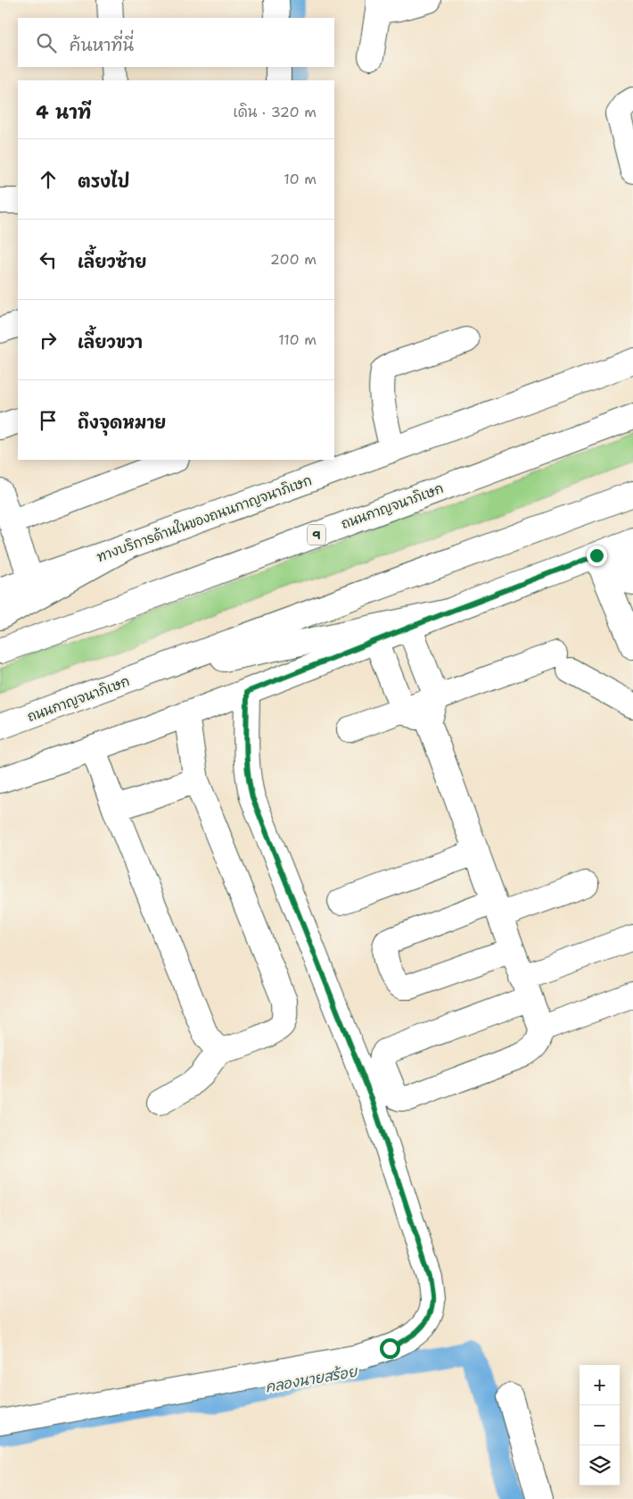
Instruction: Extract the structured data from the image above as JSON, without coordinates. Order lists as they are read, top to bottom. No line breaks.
{"streets":{"main road":["ถนนกาญจนาภิเษก","ทางบริการด้านในของถนนกาญจนาภิเษก","9"]},"water":["คลองนายสร้อย"],"page":{"search":"ค้นหาที่นี่","heading":["4 นาที","เดิน · 320 m"],"list":[["ตรงไป","10 m"],["เลี้ยวซ้าย","200 m"],["เลี้ยวขวา","110 m"],"ถึงจุดหมาย"],"map_buttons":["+","−"]}}
